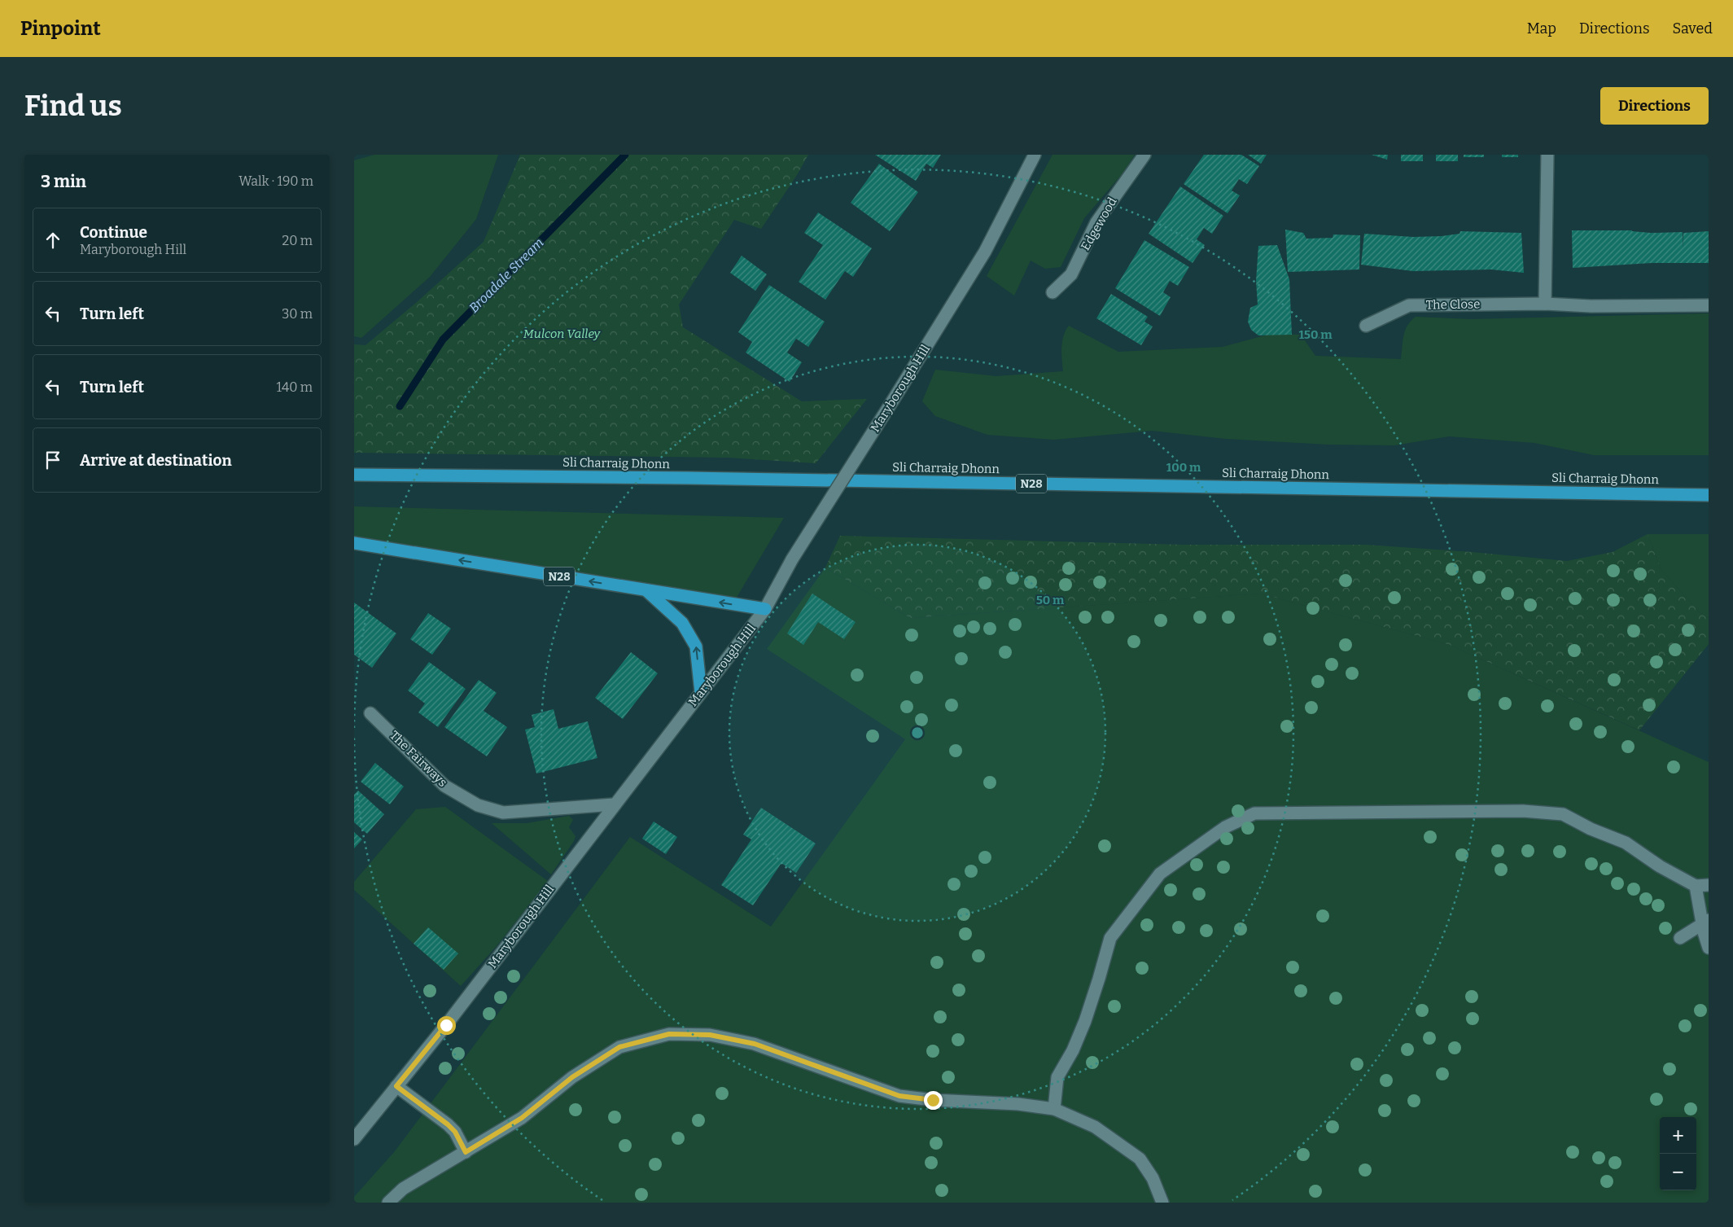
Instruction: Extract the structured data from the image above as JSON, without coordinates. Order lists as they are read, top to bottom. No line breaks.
{"streets":{"highway":["Sli Charraig Dhonn","N28"],"street":["Edgewood","The Close","Maryborough Hill","The Fairways"]},"crossings":[["Maryborough Hill","N28"],["Maryborough Hill","The Fairways"]],"water":["Broadale Stream"],"parks":["Mulcon Valley"],"page":{"header":"Pinpoint","nav":["Map","Directions","Saved"],"buttons":"Directions","title":"Find us","heading":["3 min","Walk · 190 m"],"list":[["Continue","Maryborough Hill","20 m"],["Turn left","30 m"],["Turn left","140 m"],"Arrive at destination"],"map_buttons":["+","−"]},"rings":["150 m","100 m","50 m"]}
